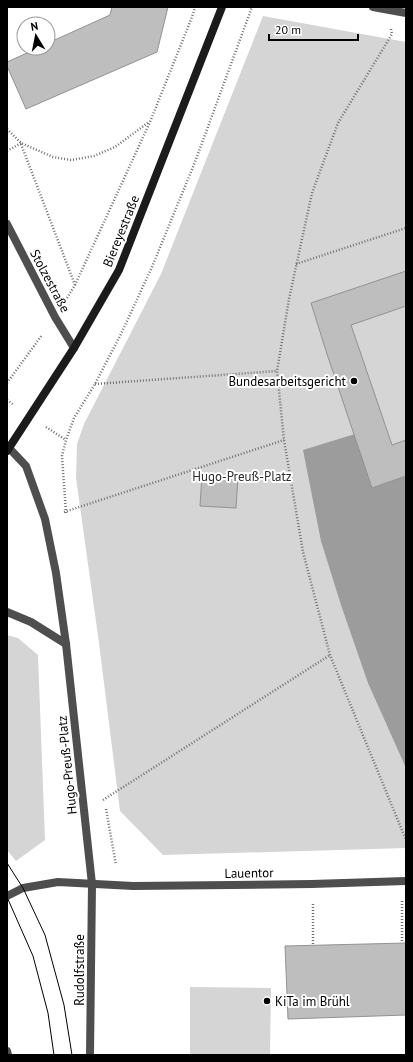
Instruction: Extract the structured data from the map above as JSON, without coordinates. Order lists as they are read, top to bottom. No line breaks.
{"streets":{"main road":["Biereyestraße"],"street":["Stolzestraße","Hugo-Preuß-Platz","Lauentor","Rudolfstraße"]},"crossings":[["Biereyestraße","Stolzestraße"],["Biereyestraße","Hugo-Preuß-Platz"],["Hugo-Preuß-Platz","Lauentor"],["Hugo-Preuß-Platz","Rudolfstraße"],["Lauentor","Rudolfstraße"]],"parks":["Hugo-Preuß-Platz"],"places":["Bundesarbeitsgericht","KiTa im Brühl"],"scale_bar":"20 m","north":"top"}
